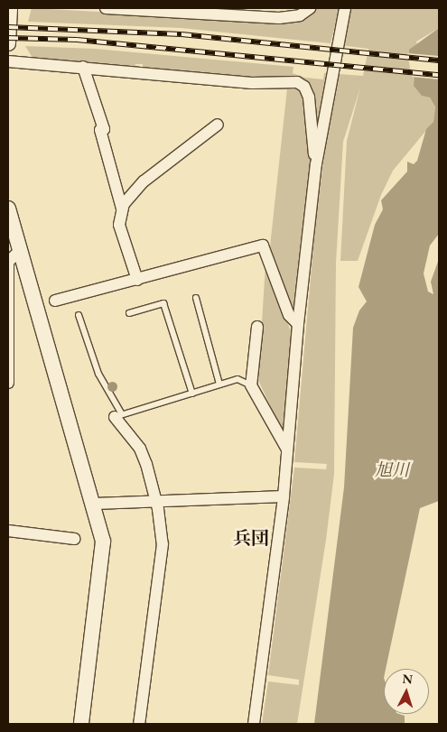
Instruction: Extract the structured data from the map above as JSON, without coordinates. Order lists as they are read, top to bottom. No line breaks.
{"districts":["兵団"],"water":["旭川"],"north":"top"}
